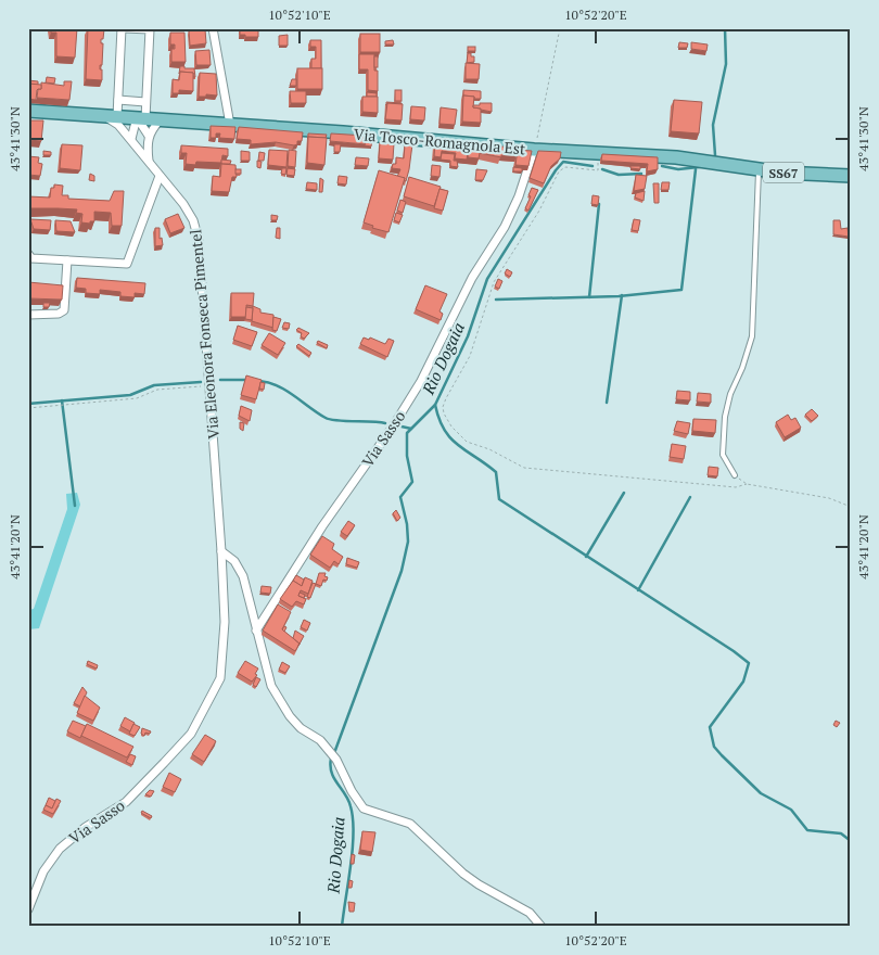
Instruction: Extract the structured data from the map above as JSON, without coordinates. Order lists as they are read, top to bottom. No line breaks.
{"streets":{"main road":["Via Tosco-Romagnola Est","SS67"],"street":["Via Eleonora Fonseca Pimentel","Via Sasso"]},"crossings":[["Via Tosco-Romagnola Est","Via Eleonora Fonseca Pimentel"],["Via Tosco-Romagnola Est","Via Sasso"],["Via Eleonora Fonseca Pimentel","Via Sasso"]],"water":["Rio Dogaia"],"coordinates":["10°52'10\"E","10°52'20\"E","43°41'30\"N","43°41'20\"N"]}
